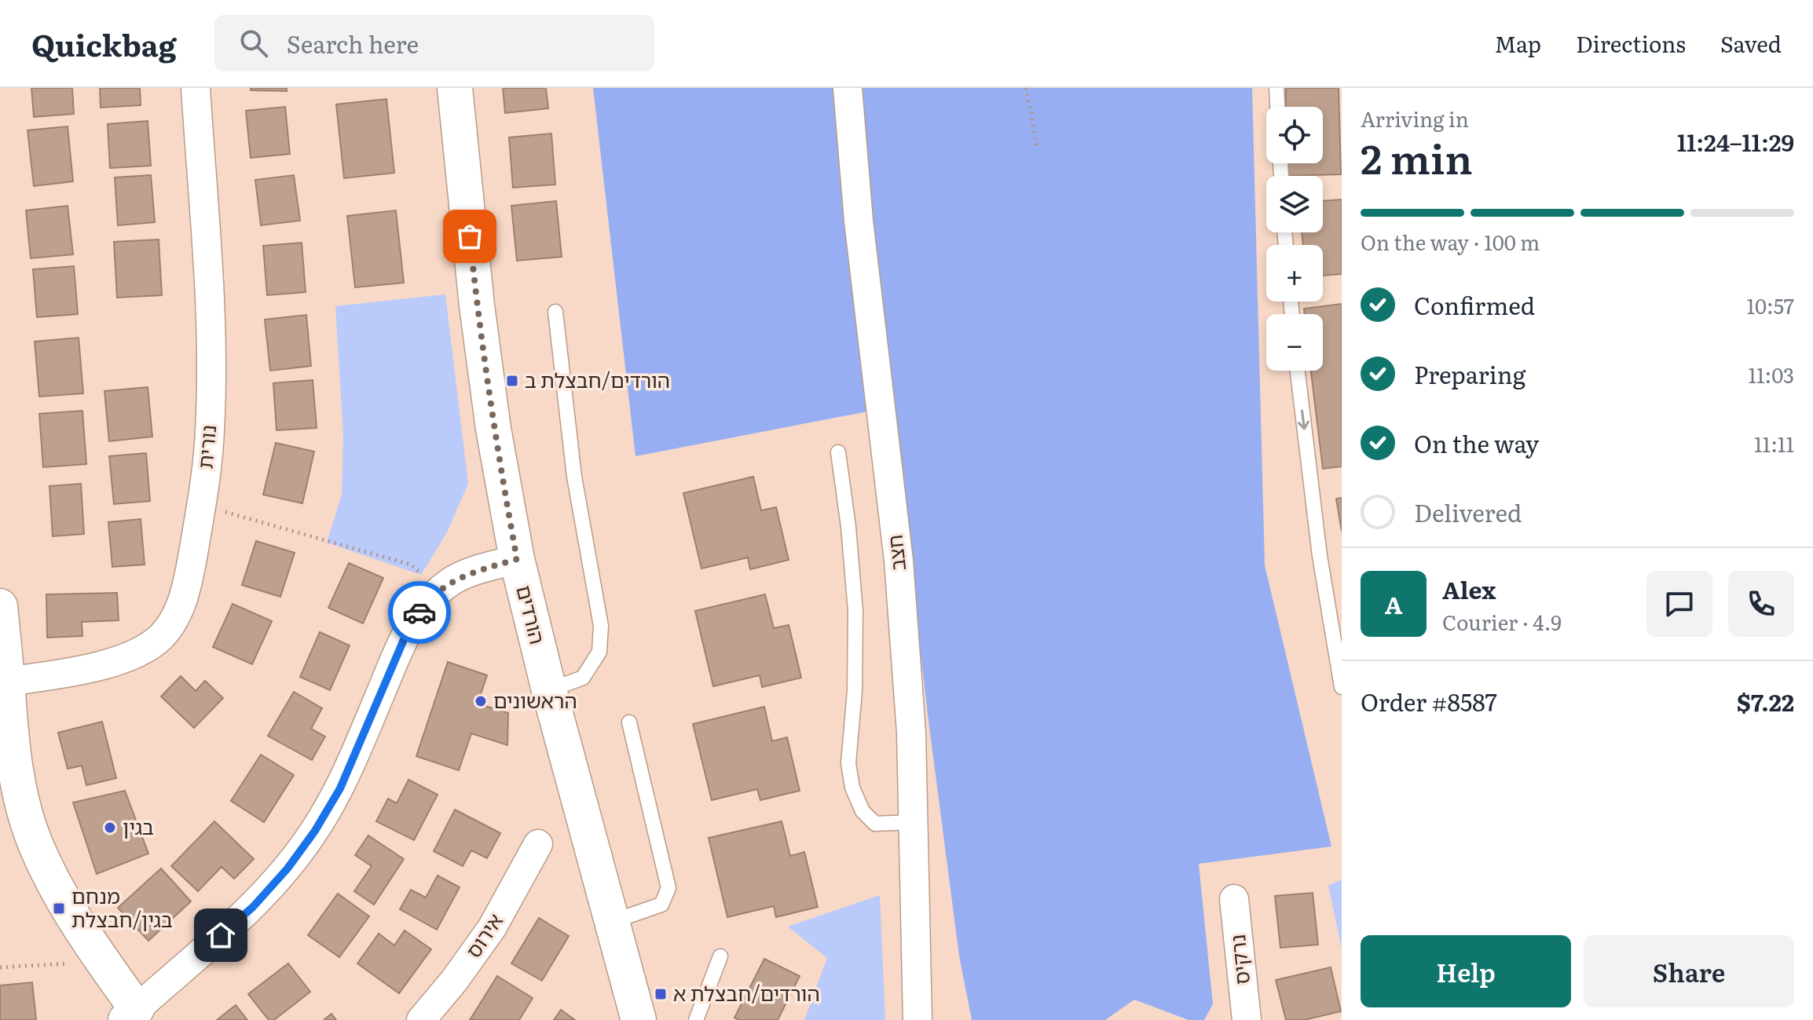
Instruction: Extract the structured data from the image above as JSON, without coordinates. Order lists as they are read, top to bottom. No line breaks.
{"streets":{"street":["נורית","חצב","הורדים","אירוס","נרקיס"]},"places":{"transit":["הורדים/חבצלת ב","מנחם בגין/חבצלת","הורדים/חבצלת א"],"other":["הראשונים","בגין"]},"page":{"header":"Quickbag","search":"Search here","nav":["Map","Directions","Saved"],"heading":["2 min","Arriving in","11:24–11:29"],"panel":["Alex","Courier · 4.9","Order #8587","$7.22"],"map_buttons":["+","−"],"bar":"On the way · 100 m","list":[["Confirmed","10:57"],["Preparing","11:03"],["On the way","11:11"],"Delivered"],"round":"A","buttons":["Help","Share"]}}
